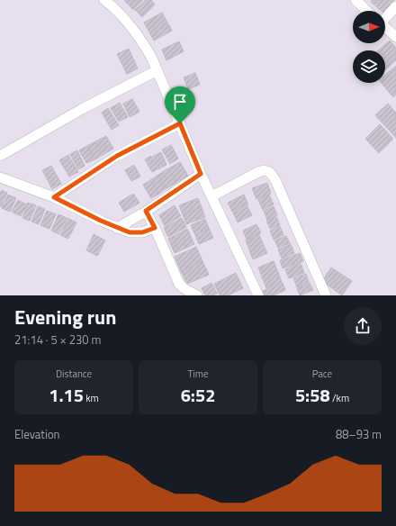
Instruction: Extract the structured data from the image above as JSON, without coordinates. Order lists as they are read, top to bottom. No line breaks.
{"north":"right","page":{"heading":["Evening run","21:14 · 5 × 230 m"],"stats":[["Distance","1.15 km"],["Time","6:52"],["Pace","5:58 /km"]],"chart":["Elevation","88–93 m"]}}
